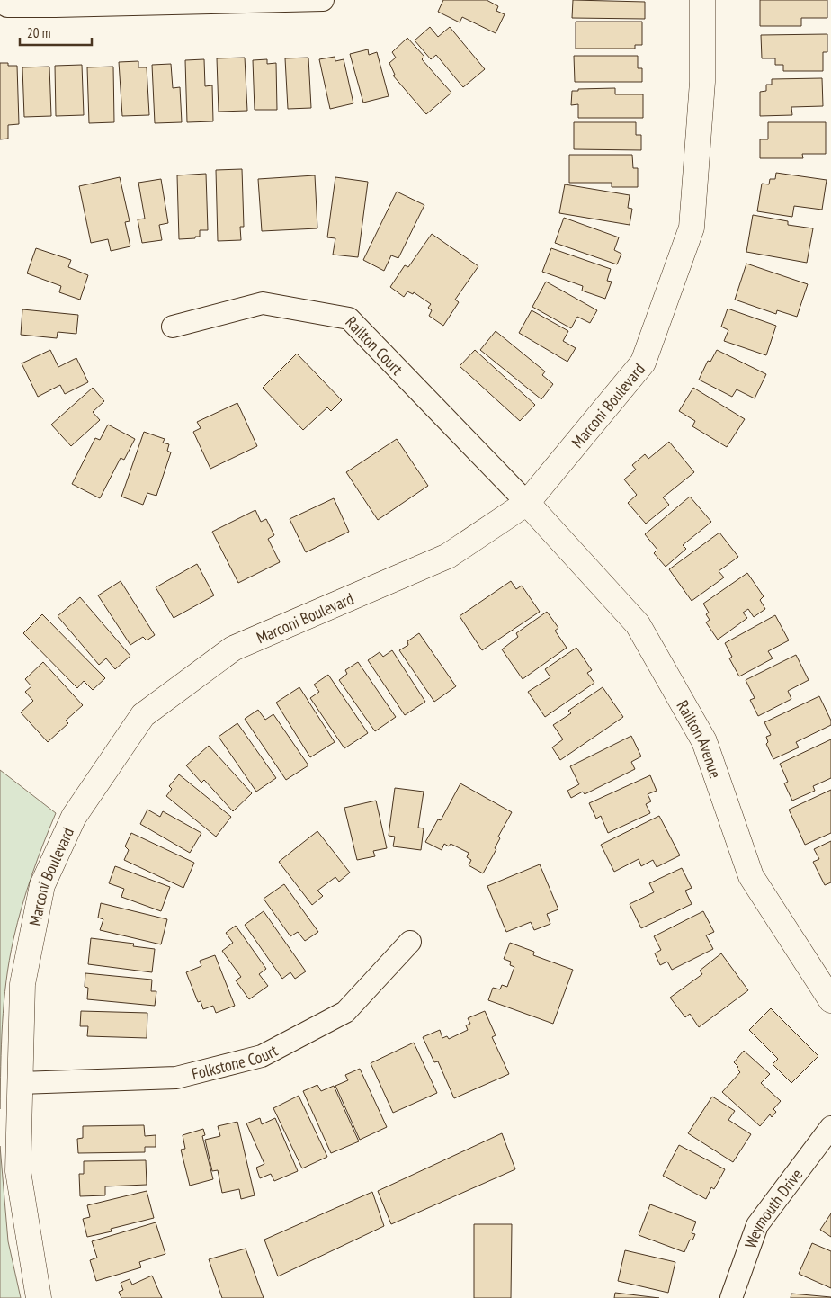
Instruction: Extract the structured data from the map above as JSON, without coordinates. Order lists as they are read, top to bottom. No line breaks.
{"streets":{"street":["Railton Court","Marconi Boulevard","Railton Avenue","Folkstone Court","Weymouth Drive"]},"crossings":[["Railton Court","Marconi Boulevard"],["Railton Court","Railton Avenue"],["Marconi Boulevard","Railton Avenue"],["Marconi Boulevard","Folkstone Court"]],"scale_bar":"20 m"}
